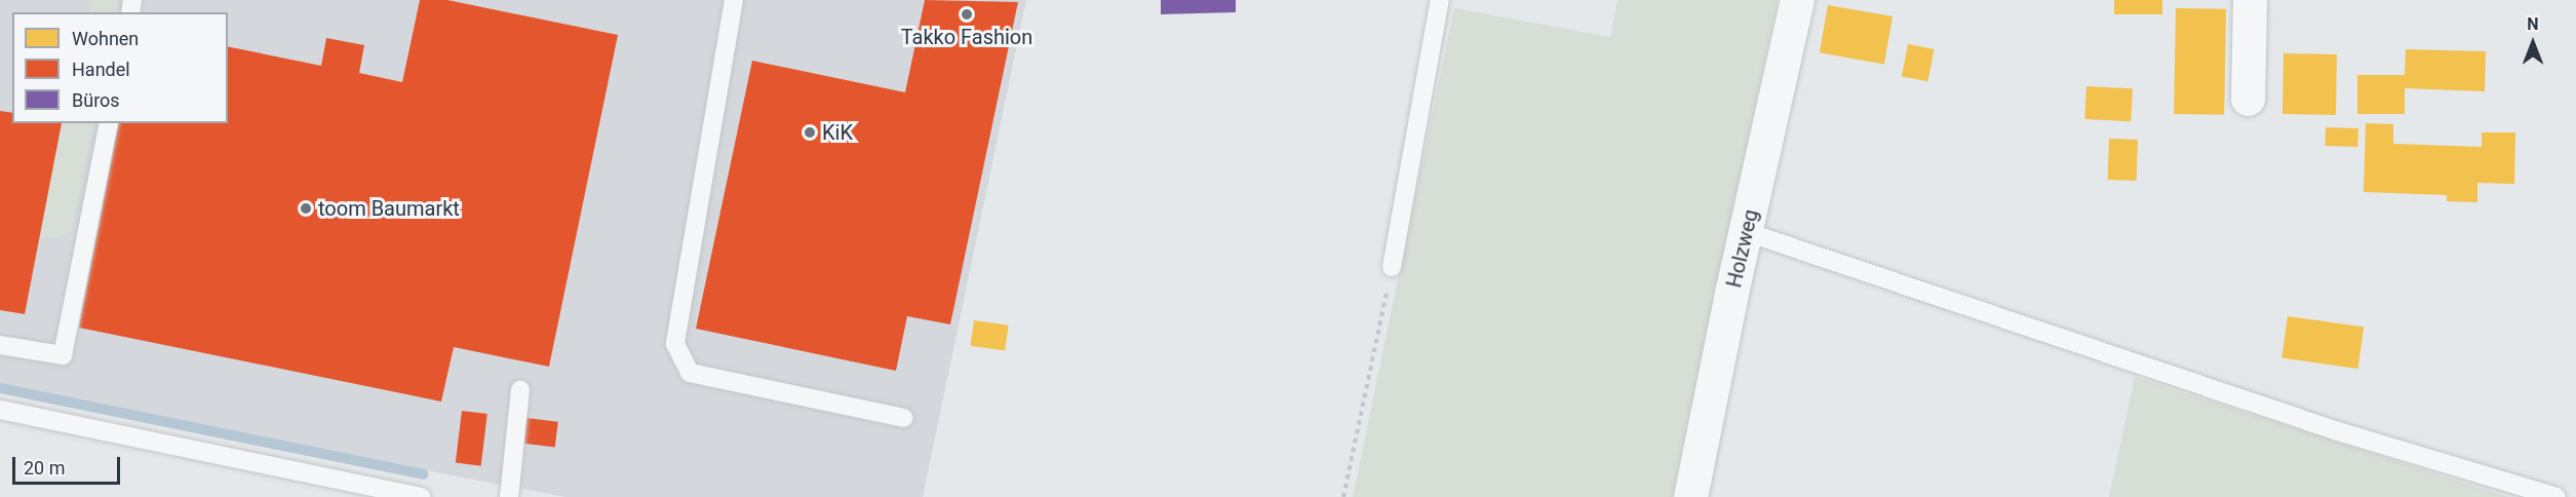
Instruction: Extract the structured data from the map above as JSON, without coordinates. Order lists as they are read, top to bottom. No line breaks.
{"streets":{"street":["Holzweg"]},"places":["Takko Fashion","KiK","toom Baumarkt"],"legend":["Wohnen","Handel","Büros"],"scale_bar":"20 m","north":"top"}
